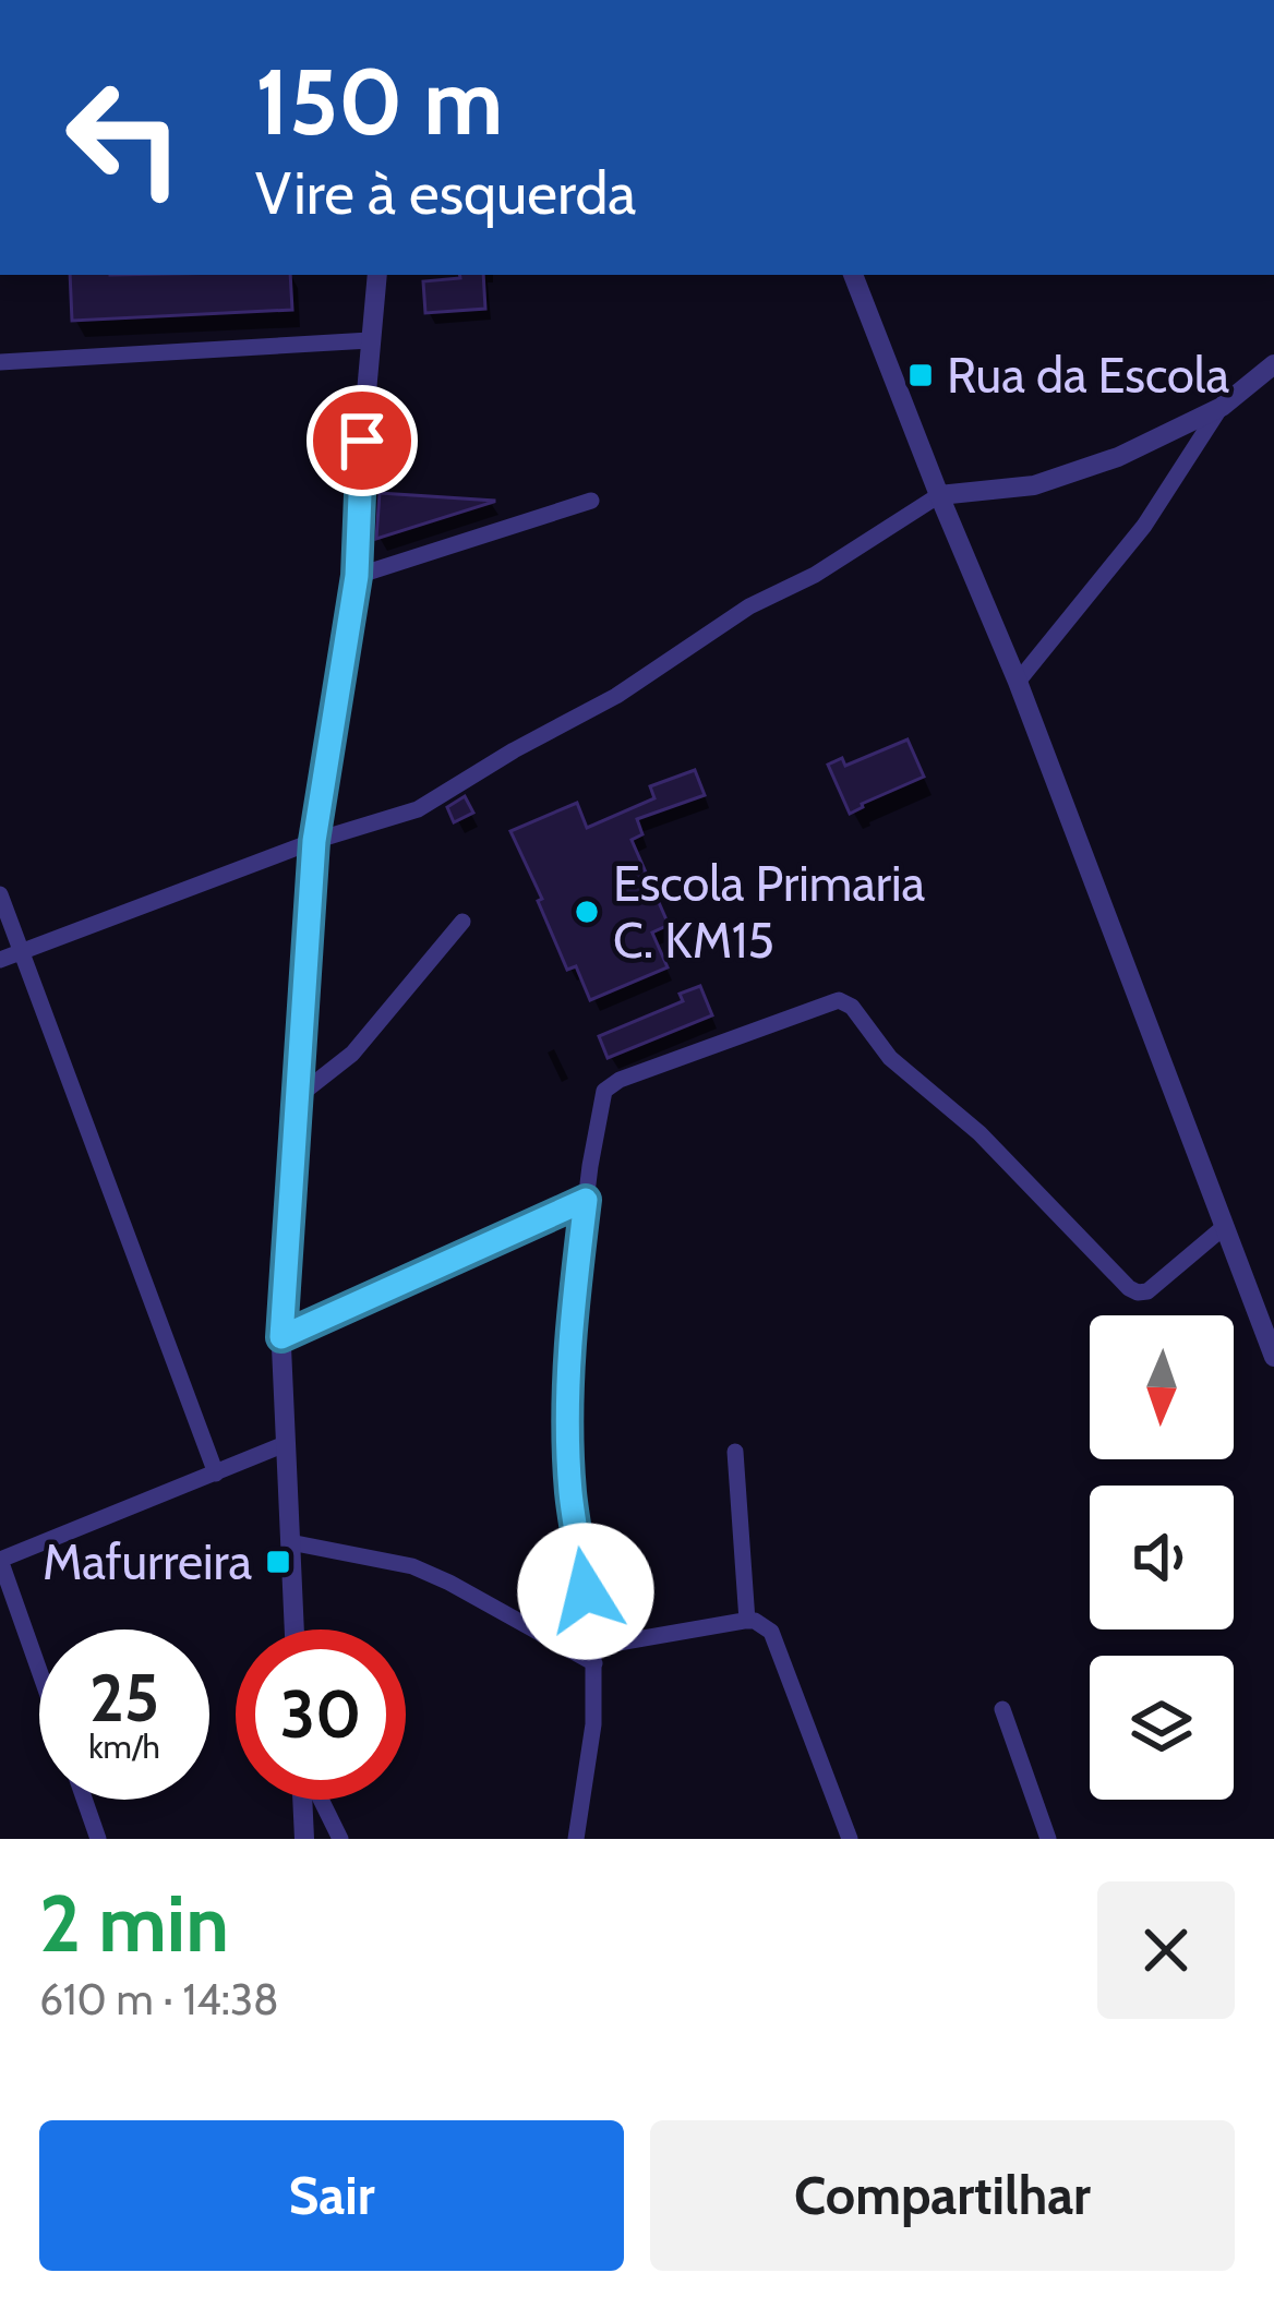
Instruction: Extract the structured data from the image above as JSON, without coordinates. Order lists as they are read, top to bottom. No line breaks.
{"places":{"transit":["Rua da Escola","Mafurreira"],"other":["Escola Primaria C. KM15"]},"north":"bottom","page":{"turn":["150 m","Vire à esquerda"],"speed":"25 km/h","limit":"30","heading":["2 min","610 m · 14:38"],"buttons":["Sair","Compartilhar"]}}
